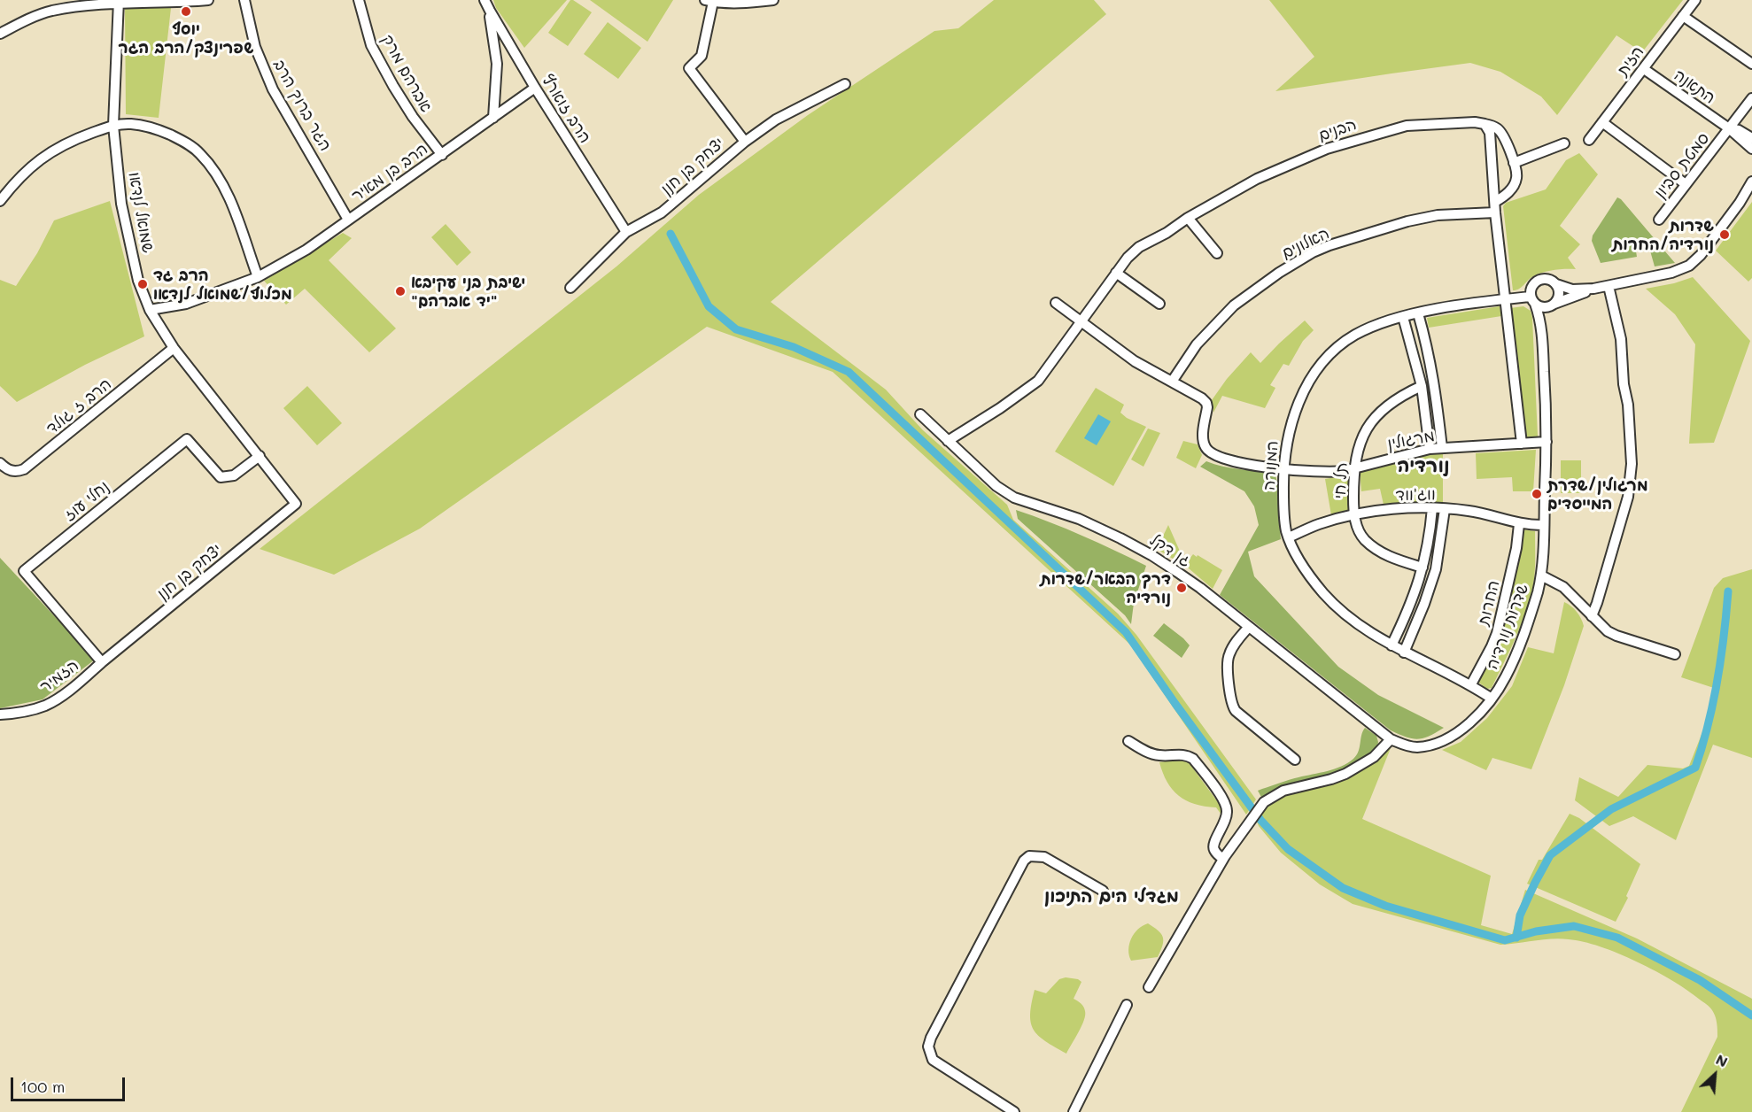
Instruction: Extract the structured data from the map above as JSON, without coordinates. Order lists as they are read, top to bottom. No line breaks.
{"streets":{"street":["הזית","אברהם מרק","התאנה","הגר ברוך הרב","הרב זוארץ","הבנים","סמטת סביון","יצחק בן חנן","הרב בן מאיר","שמואל לנדאו","האלונים","הרב ז גולד","מרגולין","המנורה","תל חי","ווג'ווד","נחלי עוז","גן דקל","החרות","שדרות נורדיה","הזמיר"]},"crossings":[["הזית","התאנה"],["אברהם מרק","הרב בן מאיר"],["התאנה","סמטת סביון"],["הגר ברוך הרב","הרב בן מאיר"],["הרב זוארץ","יצחק בן חנן"],["הרב זוארץ","הרב בן מאיר"],["הבנים","גן דקל"],["יצחק בן חנן","שמואל לנדאו"],["יצחק בן חנן","נחלי עוז"],["יצחק בן חנן","הזמיר"],["הרב בן מאיר","שמואל לנדאו"],["שמואל לנדאו","הרב ז גולד"],["שמואל לנדאו","נחלי עוז"],["מרגולין","המנורה"],["מרגולין","תל חי"],["מרגולין","שדרות נורדיה"],["המנורה","ווג'ווד"],["המנורה","החרות"],["המנורה","שדרות נורדיה"],["תל חי","ווג'ווד"],["ווג'ווד","החרות"],["ווג'ווד","שדרות נורדיה"],["נחלי עוז","הזמיר"],["גן דקל","שדרות נורדיה"]],"districts":["נורדיה","מגדלי הים התיכון"],"places":["יוסף שפרינצק/הרב הגר","שדרות נורדיה/החרות","הרב גד מכלוף/שמואל לנדאו","ישיבת בני עקיבא \"יד אברהם\"","מרגולין/שדרת המייסדים","דרך הבאר/שדרות נורדיה"],"scale_bar":"100 m","north":"top right"}
